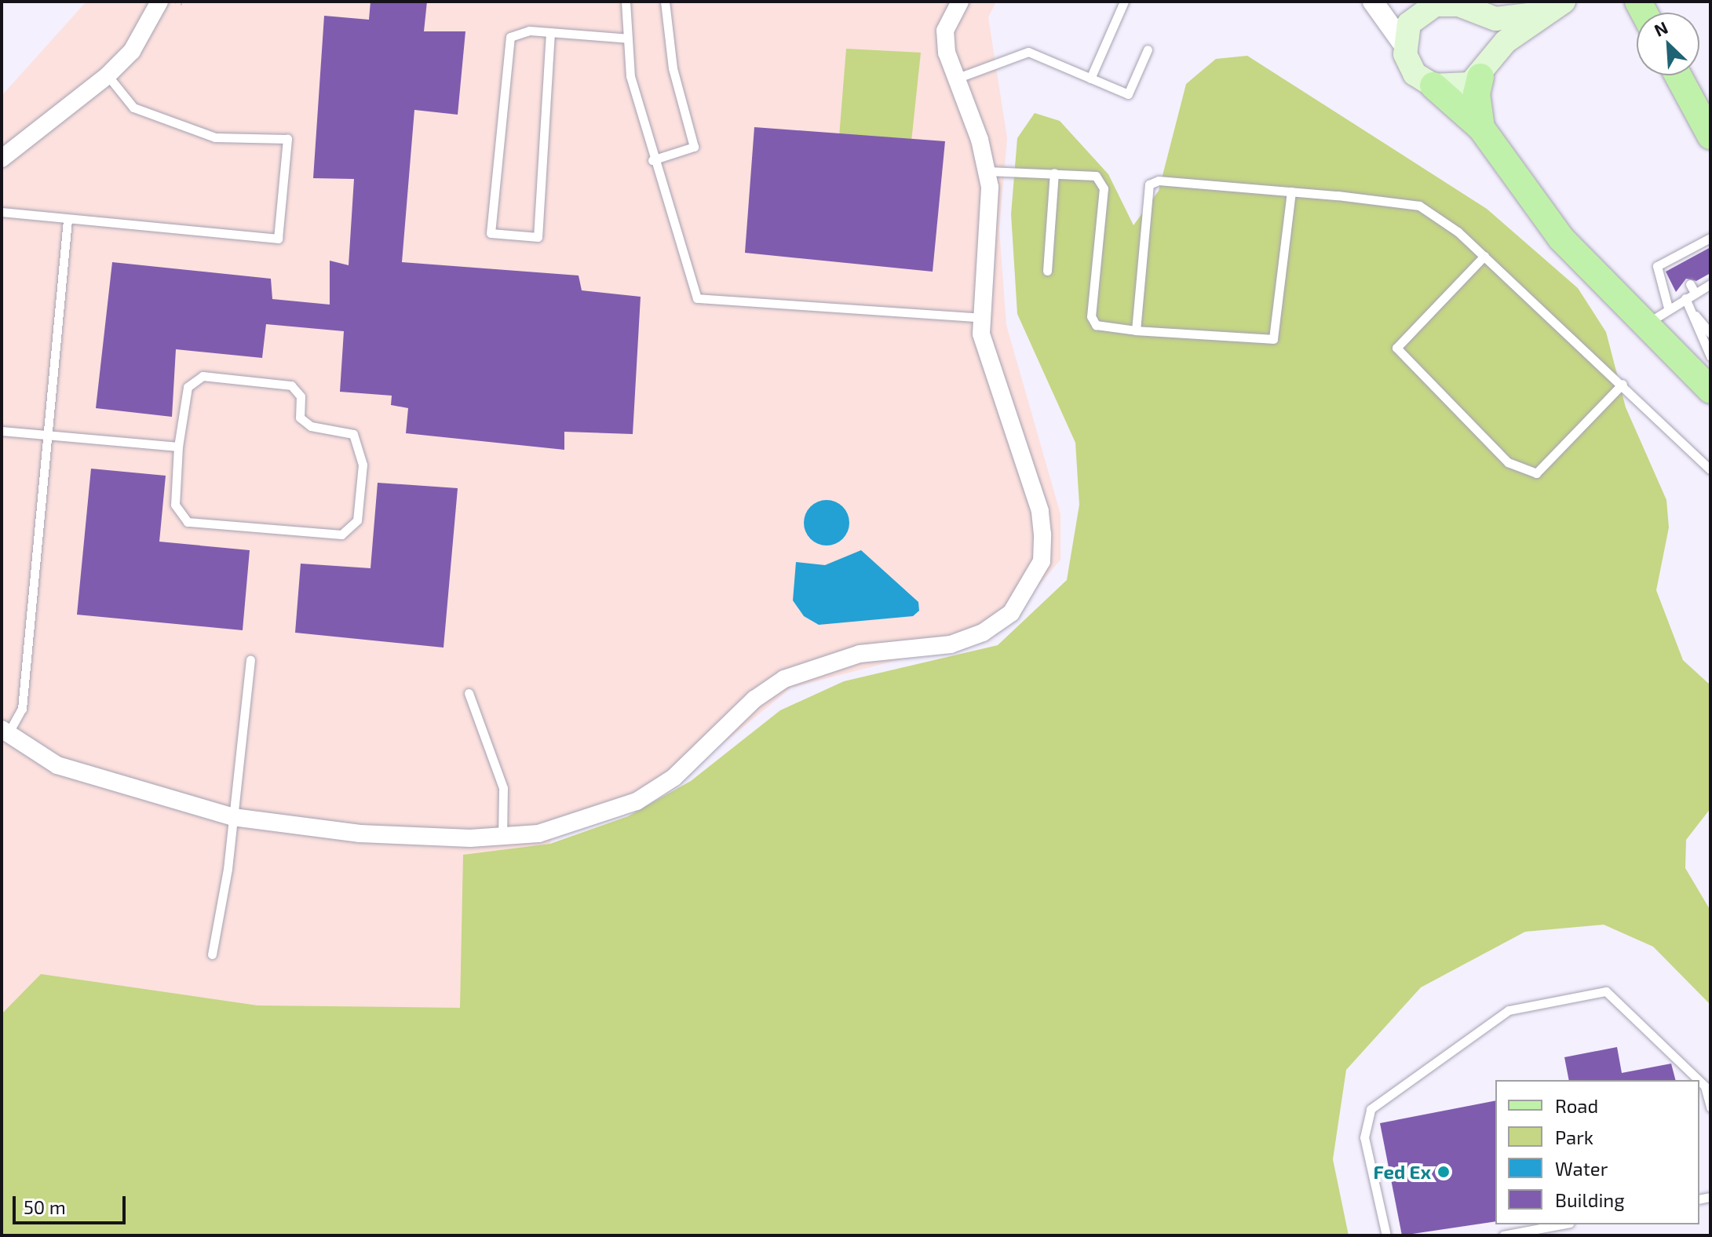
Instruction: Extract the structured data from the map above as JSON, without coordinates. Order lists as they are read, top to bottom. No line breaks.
{"places":["Fed Ex"],"legend":["Road","Park","Water","Building"],"scale_bar":"50 m","north":"top left"}
